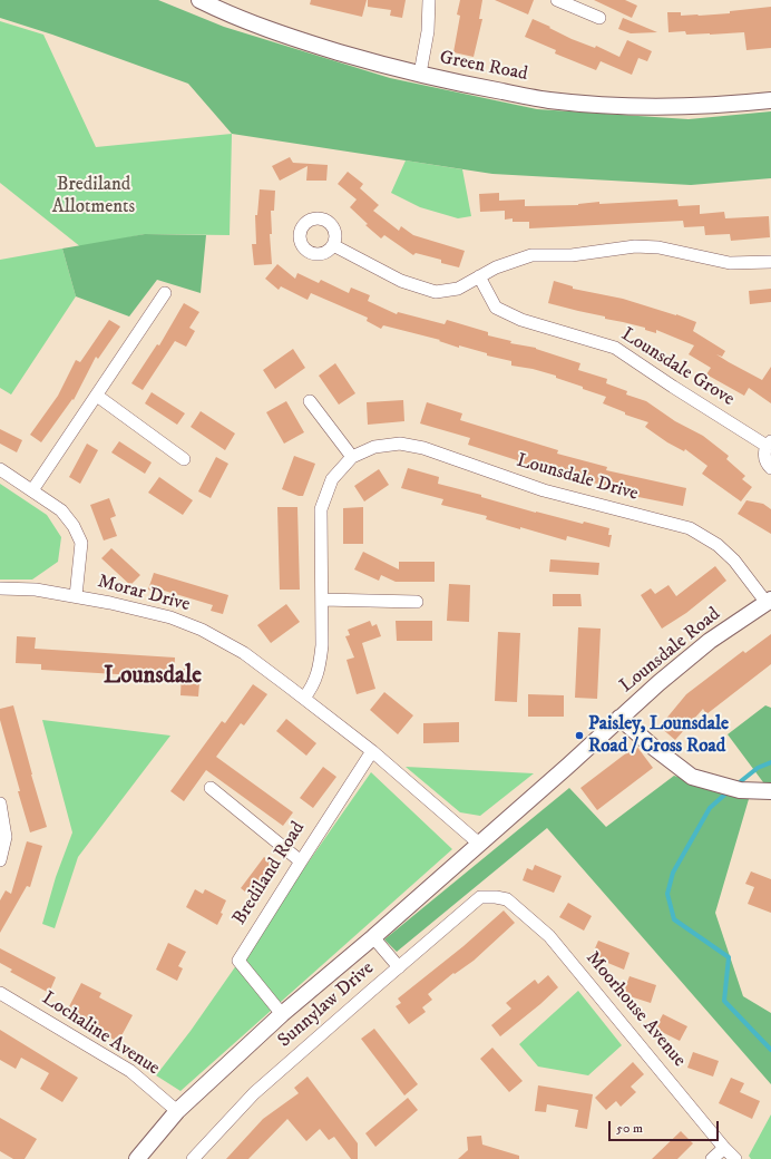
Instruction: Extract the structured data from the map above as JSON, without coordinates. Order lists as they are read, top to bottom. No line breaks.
{"streets":{"street":["Green Road","Lounsdale Grove","Lounsdale Drive","Morar Drive","Lounsdale Road","Brediland Road","Sunnylaw Drive","Moorhouse Avenue","Lochaline Avenue"]},"crossings":[["Lounsdale Drive","Morar Drive"],["Lounsdale Drive","Lounsdale Road"],["Sunnylaw Drive","Moorhouse Avenue"]],"districts":["Lounsdale"],"parks":["Brediland Allotments"],"places":["Paisley, Lounsdale Road / Cross Road"],"scale_bar":"50 m"}
